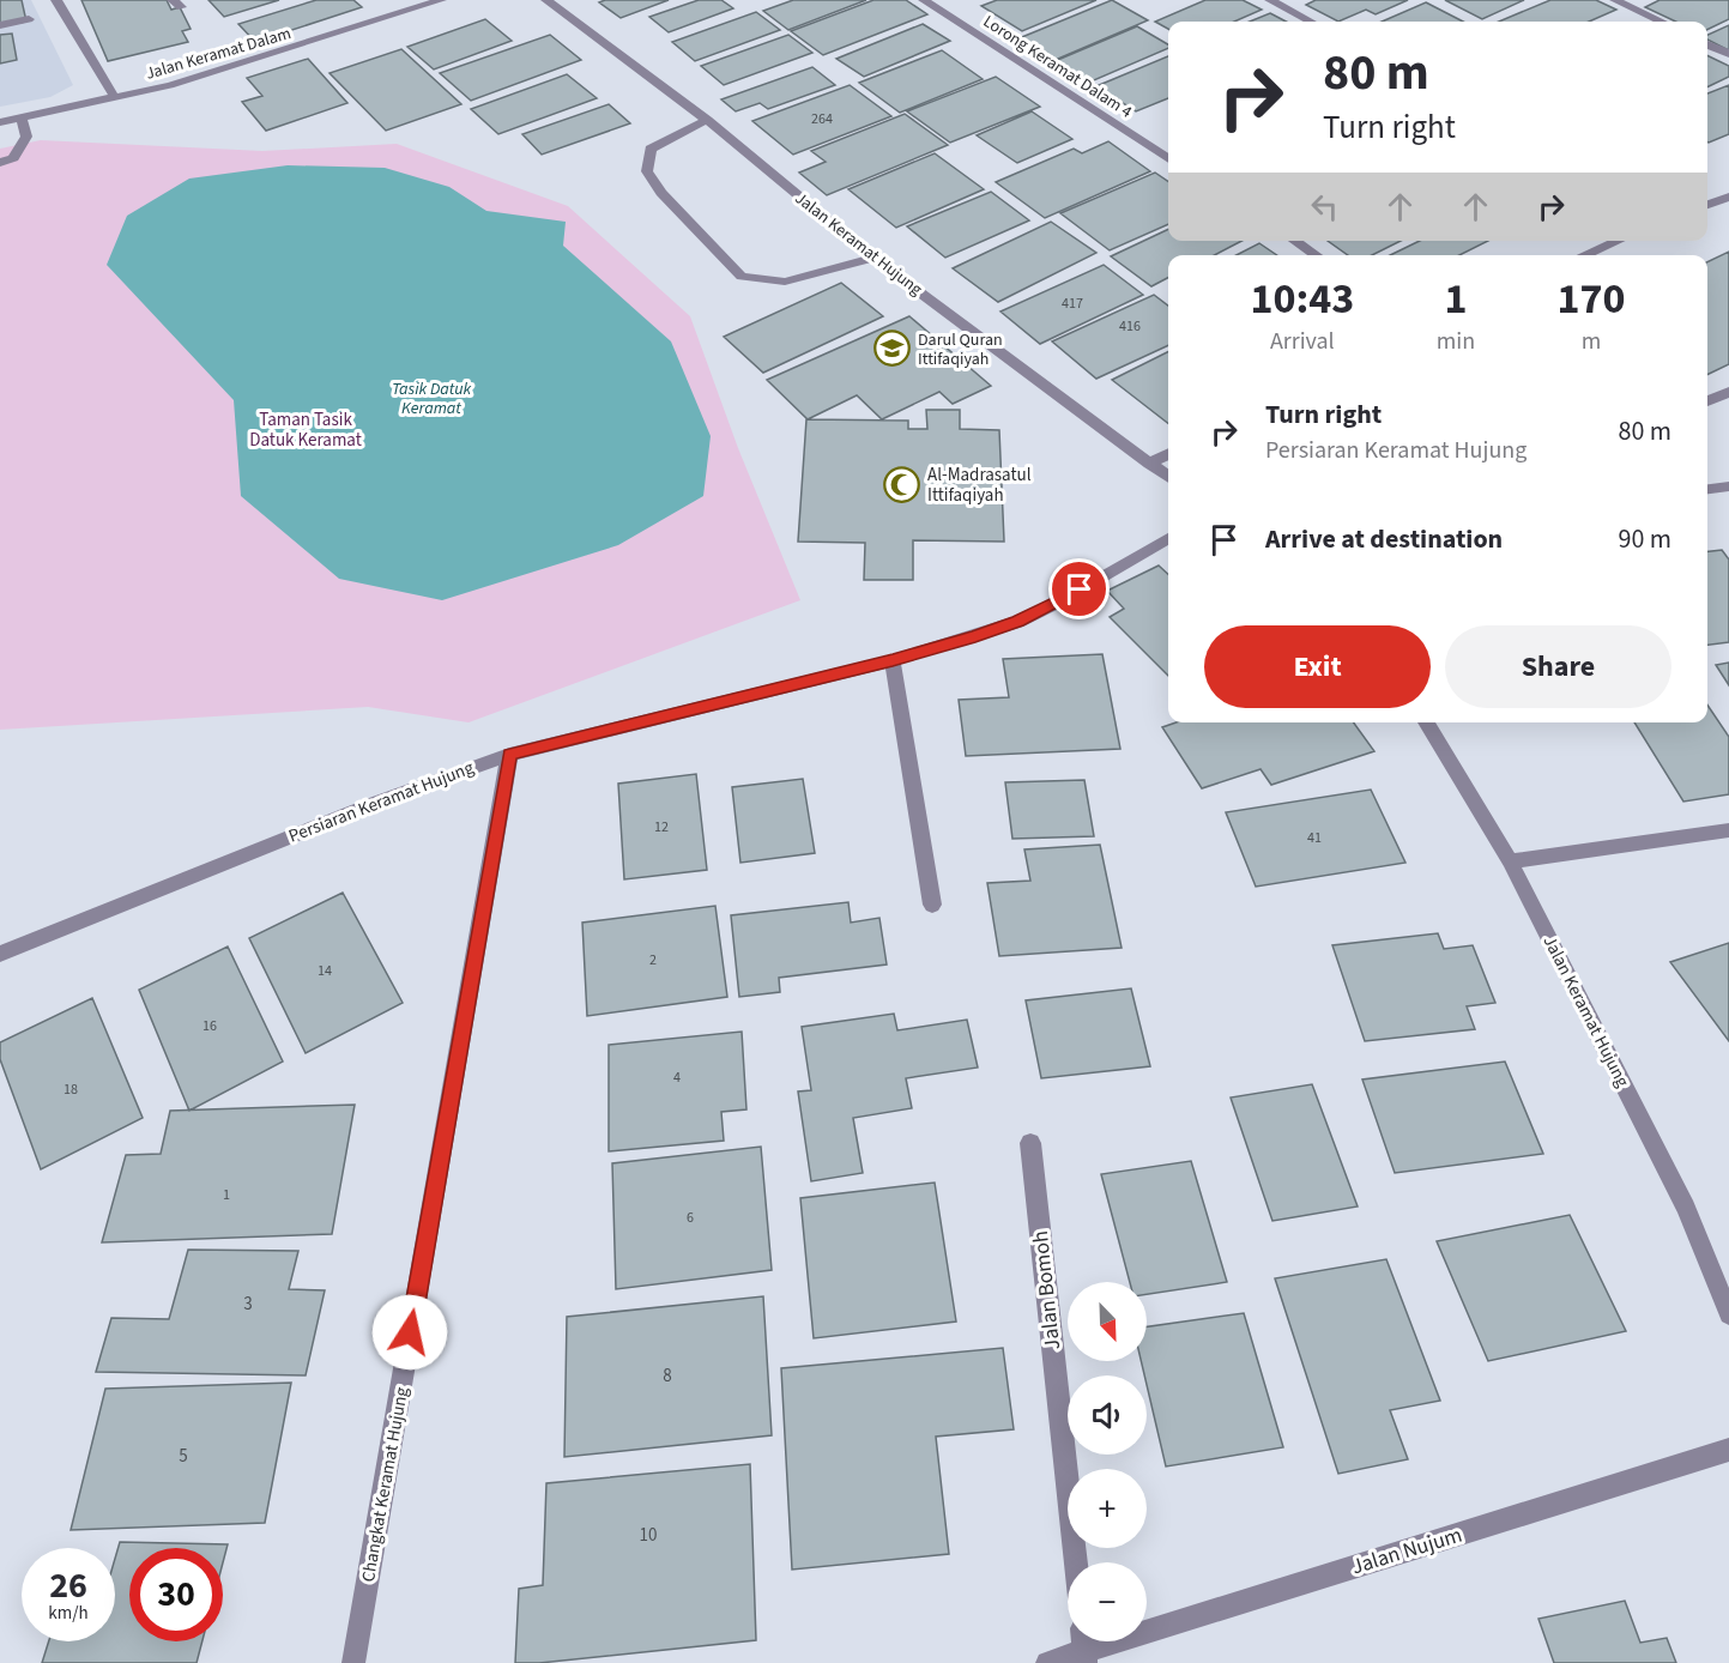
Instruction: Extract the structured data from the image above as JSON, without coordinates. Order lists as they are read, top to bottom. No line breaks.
{"streets":{"street":["Jalan Keramat Dalam","Lorong Keramat Dalam 4","Jalan Keramat Hujung","Persiaran Keramat Hujung","Jalan Bomoh","Changkat Keramat Hujung","Jalan Nujum"]},"crossings":[["Persiaran Keramat Hujung","Changkat Keramat Hujung"]],"water":["Tasik Datuk Keramat"],"parks":["Taman Tasik Datuk Keramat"],"places":{"school or university":["Darul Quran Ittifaqiyah"],"mosque":["Al-Madrasatul Ittifaqiyah"]},"house_numbers":["264","417","416","12","41","2","14","16","4","18","1","6","3","8","5","10"],"north":"bottom right","page":{"turn":["80 m","Turn right"],"eta":["10:43","Arrival","1","min","170","m"],"list":[{"name":"Turn right","note":"Persiaran Keramat Hujung","value":"80 m"},{"name":"Arrive at destination","value":"90 m"}],"buttons":["Exit","Share"],"map_buttons":["+","−"],"speed":"26 km/h","limit":"30"}}
